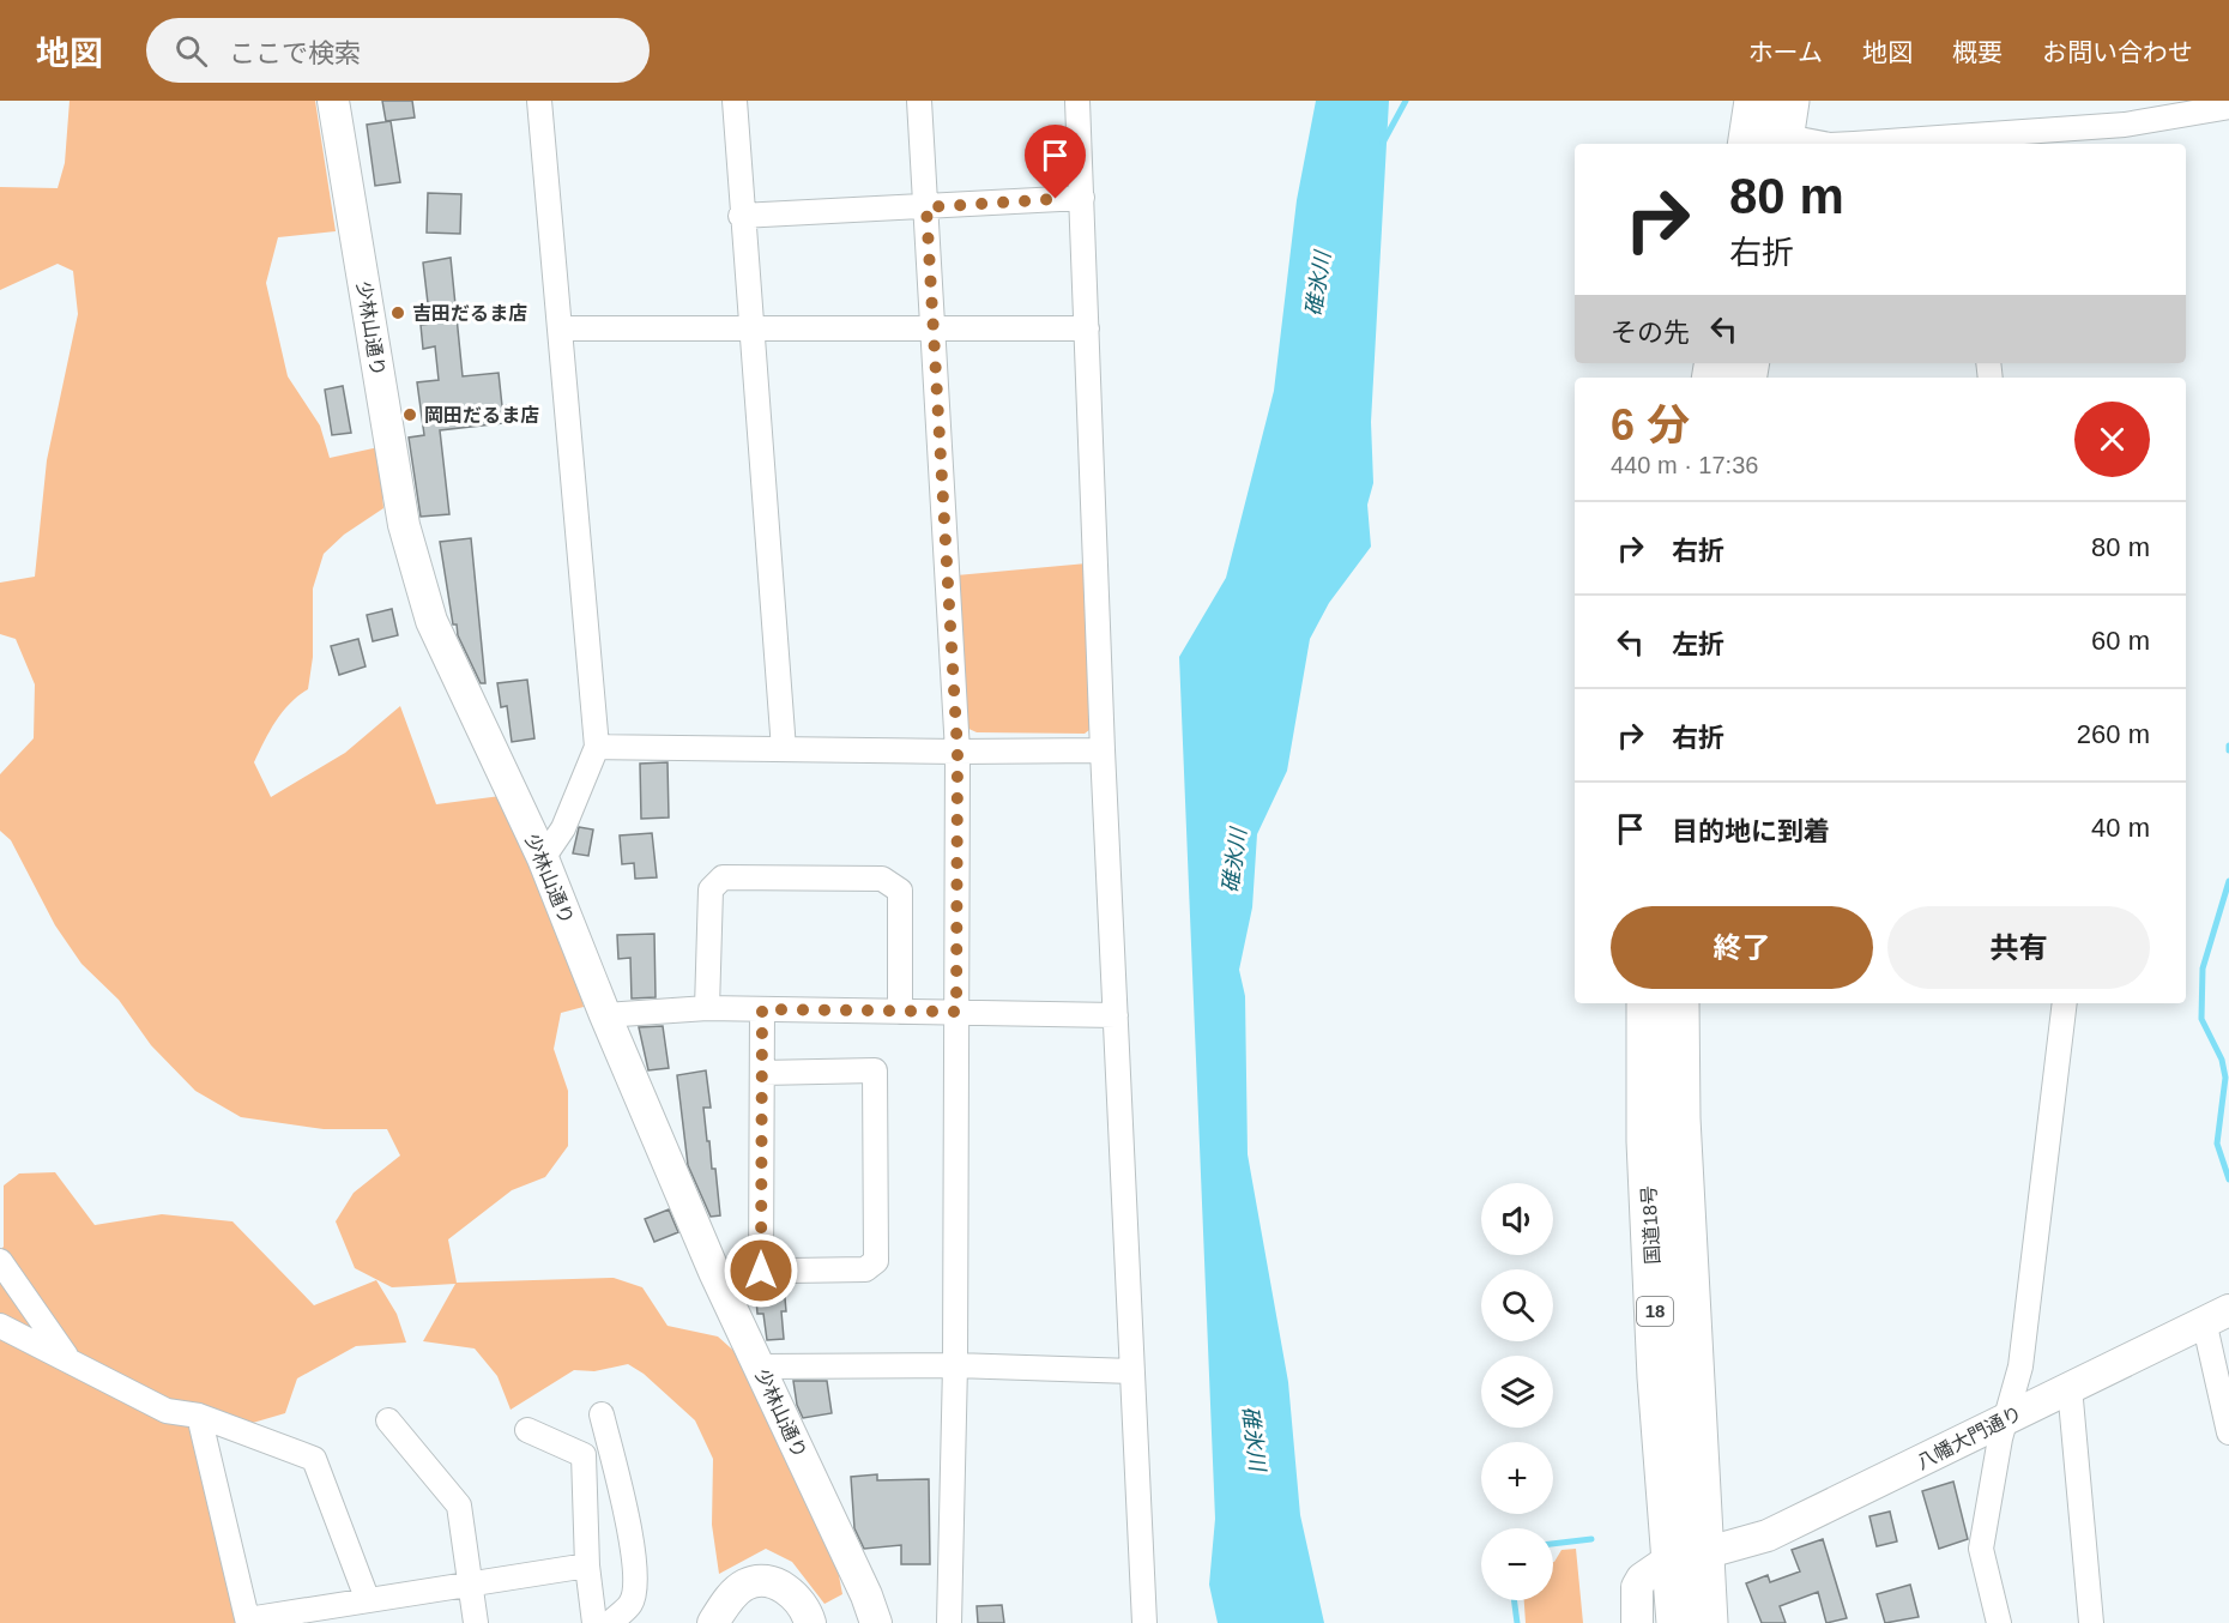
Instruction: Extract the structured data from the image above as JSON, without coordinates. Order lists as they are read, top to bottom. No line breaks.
{"streets":{"highway":["国道18号","18"],"street":["少林山通り","八幡大門通り"]},"crossings":[["国道18号","八幡大門通り"]],"water":["碓氷川"],"places":["吉田だるま店","岡田だるま店"],"page":{"header":"地図","search":"ここで検索","nav":["ホーム","地図","概要","お問い合わせ"],"turn":["80 m","右折"],"then":"その先","heading":["6 分","440 m · 17:36"],"list":[{"name":"右折","value":"80 m"},{"name":"左折","value":"60 m"},{"name":"右折","value":"260 m"},{"name":"目的地に到着","value":"40 m"}],"buttons":["終了","共有"],"map_buttons":["+","−"]}}
